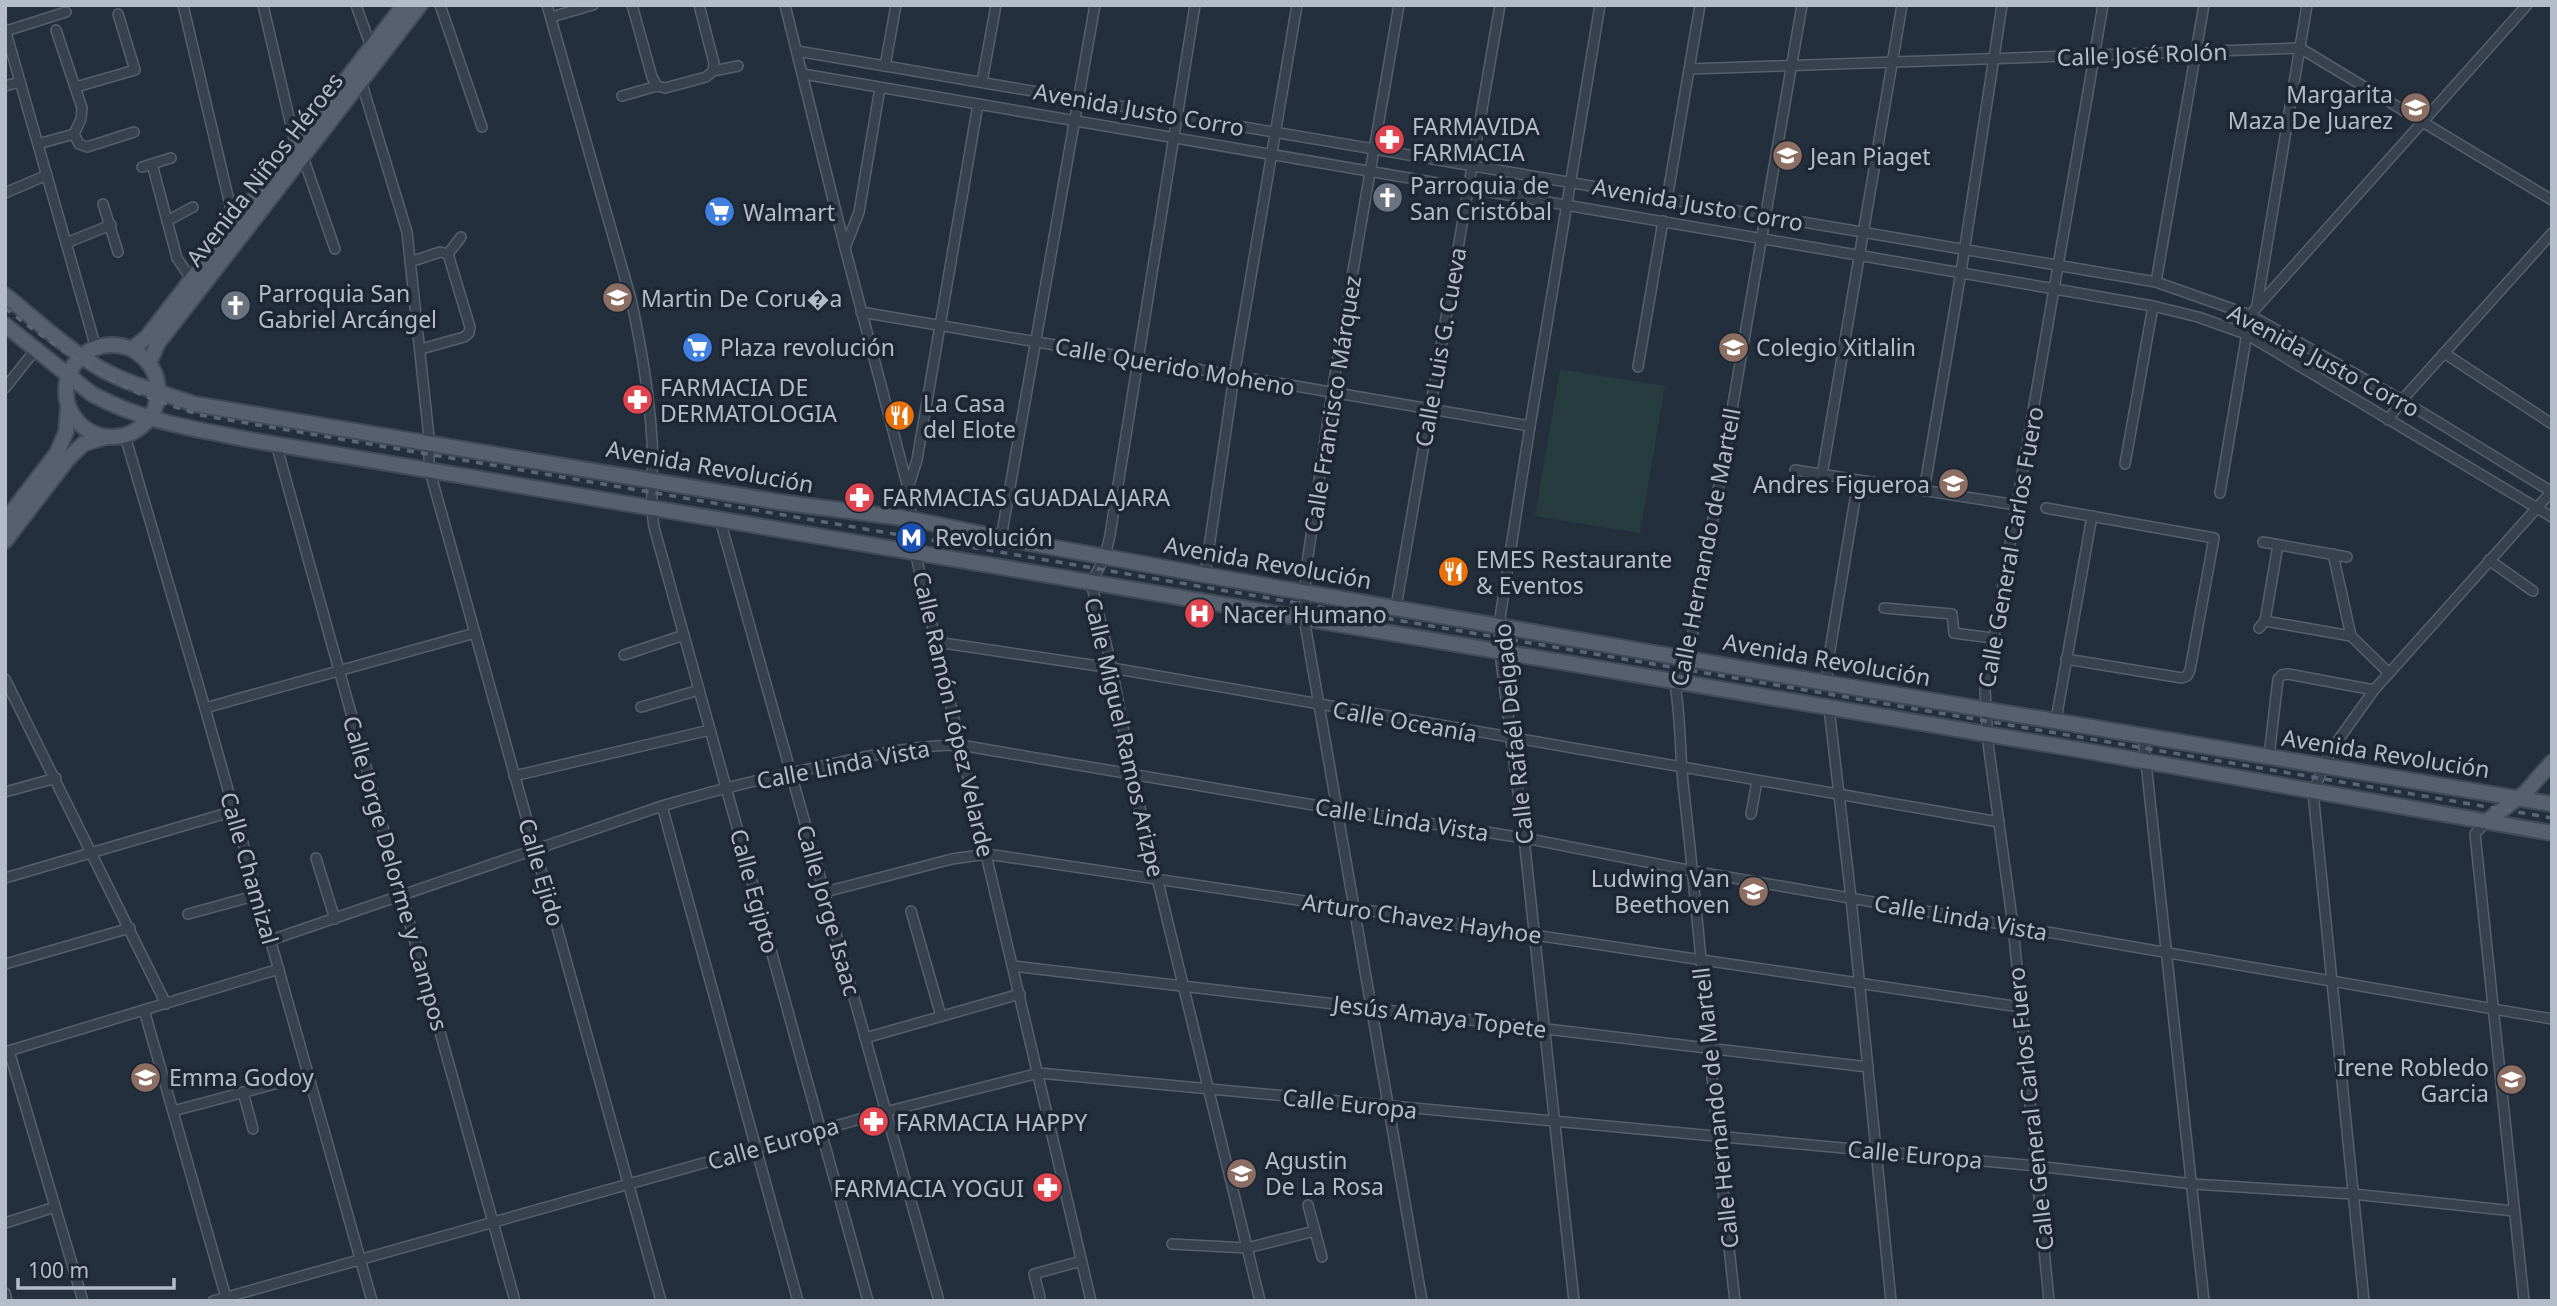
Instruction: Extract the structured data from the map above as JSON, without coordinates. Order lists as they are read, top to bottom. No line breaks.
{"streets":{"main road":["Avenida Niños Héroes","Avenida Revolución"],"street":["Calle José Rolón","Avenida Justo Corro","Calle Luis G. Cueva","Calle Querido Moheno","Calle Francisco Márquez","Calle Hernando de Martell","Calle General Carlos Fuero","Calle Ramón López Velarde","Calle Oceanía","Calle Rafaél Delgado","Calle Miguel Ramos Arizpe","Calle Linda Vista","Calle Chamizal","Calle Ejido","Calle Jorge Delorme y Campos","Calle Egipto","Calle Jorge Isaac","Arturo Chavez Hayhoe","Jesús Amaya Topete","Calle Europa"]},"crossings":[["Calle José Rolón","Calle Hernando de Martell"],["Calle José Rolón","Calle General Carlos Fuero"],["Avenida Justo Corro","Calle Luis G. Cueva"],["Avenida Justo Corro","Calle Francisco Márquez"],["Avenida Justo Corro","Calle Hernando de Martell"],["Avenida Justo Corro","Calle General Carlos Fuero"],["Avenida Justo Corro","Calle Ramón López Velarde"],["Avenida Justo Corro","Calle Rafaél Delgado"],["Avenida Justo Corro","Calle Miguel Ramos Arizpe"],["Avenida Niños Héroes","Calle Ejido"],["Calle Luis G. Cueva","Calle Querido Moheno"],["Calle Luis G. Cueva","Avenida Revolución"],["Calle Querido Moheno","Calle Francisco Márquez"],["Calle Querido Moheno","Calle Ramón López Velarde"],["Calle Querido Moheno","Calle Rafaél Delgado"],["Calle Querido Moheno","Calle Miguel Ramos Arizpe"],["Calle Francisco Márquez","Avenida Revolución"],["Calle Francisco Márquez","Calle Oceanía"],["Calle Francisco Márquez","Calle Linda Vista"],["Calle Francisco Márquez","Arturo Chavez Hayhoe"],["Calle Francisco Márquez","Jesús Amaya Topete"],["Calle Francisco Márquez","Calle Europa"],["Avenida Revolución","Calle Hernando de Martell"],["Avenida Revolución","Calle General Carlos Fuero"],["Avenida Revolución","Calle Ramón López Velarde"],["Avenida Revolución","Calle Rafaél Delgado"],["Avenida Revolución","Calle Miguel Ramos Arizpe"],["Avenida Revolución","Calle Ejido"],["Avenida Revolución","Calle Jorge Delorme y Campos"],["Avenida Revolución","Calle Egipto"],["Avenida Revolución","Calle Jorge Isaac"],["Calle Hernando de Martell","Calle Oceanía"],["Calle Hernando de Martell","Calle Linda Vista"],["Calle Hernando de Martell","Arturo Chavez Hayhoe"],["Calle Hernando de Martell","Jesús Amaya Topete"],["Calle Hernando de Martell","Calle Europa"],["Calle General Carlos Fuero","Calle Oceanía"],["Calle General Carlos Fuero","Calle Linda Vista"],["Calle General Carlos Fuero","Arturo Chavez Hayhoe"],["Calle General Carlos Fuero","Calle Europa"],["Calle Ramón López Velarde","Calle Oceanía"],["Calle Ramón López Velarde","Calle Linda Vista"],["Calle Ramón López Velarde","Arturo Chavez Hayhoe"],["Calle Ramón López Velarde","Jesús Amaya Topete"],["Calle Ramón López Velarde","Calle Europa"],["Calle Oceanía","Calle Rafaél Delgado"],["Calle Oceanía","Calle Miguel Ramos Arizpe"],["Calle Rafaél Delgado","Calle Linda Vista"],["Calle Rafaél Delgado","Arturo Chavez Hayhoe"],["Calle Rafaél Delgado","Jesús Amaya Topete"],["Calle Rafaél Delgado","Calle Europa"],["Calle Miguel Ramos Arizpe","Calle Linda Vista"],["Calle Miguel Ramos Arizpe","Arturo Chavez Hayhoe"],["Calle Miguel Ramos Arizpe","Jesús Amaya Topete"],["Calle Miguel Ramos Arizpe","Calle Europa"],["Calle Linda Vista","Calle Chamizal"],["Calle Linda Vista","Calle Ejido"],["Calle Linda Vista","Calle Jorge Delorme y Campos"],["Calle Linda Vista","Calle Egipto"],["Calle Linda Vista","Calle Jorge Isaac"],["Calle Chamizal","Calle Europa"],["Calle Ejido","Calle Europa"],["Calle Jorge Delorme y Campos","Calle Europa"],["Calle Egipto","Calle Europa"],["Calle Jorge Isaac","Arturo Chavez Hayhoe"],["Calle Jorge Isaac","Calle Europa"]],"places":{"school or university":["Margarita Maza De Juarez","Jean Piaget","Martin De Coru�a","Colegio Xitlalin","Andres Figueroa","Ludwing Van Beethoven","Emma Godoy","Irene Robledo Garcia","Agustin De La Rosa"],"pharmacy":["FARMAVIDA FARMACIA","FARMACIA DE DERMATOLOGIA","FARMACIAS GUADALAJARA","FARMACIA HAPPY","FARMACIA YOGUI"],"church":["Parroquia de San Cristóbal","Parroquia San Gabriel Arcángel"],"supermarket":["Walmart","Plaza revolución"],"restaurant":["La Casa del Elote","EMES Restaurante & Eventos"],"metro station":["Revolución"],"hospital":["Nacer Humano"]},"scale_bar":"100 m"}
